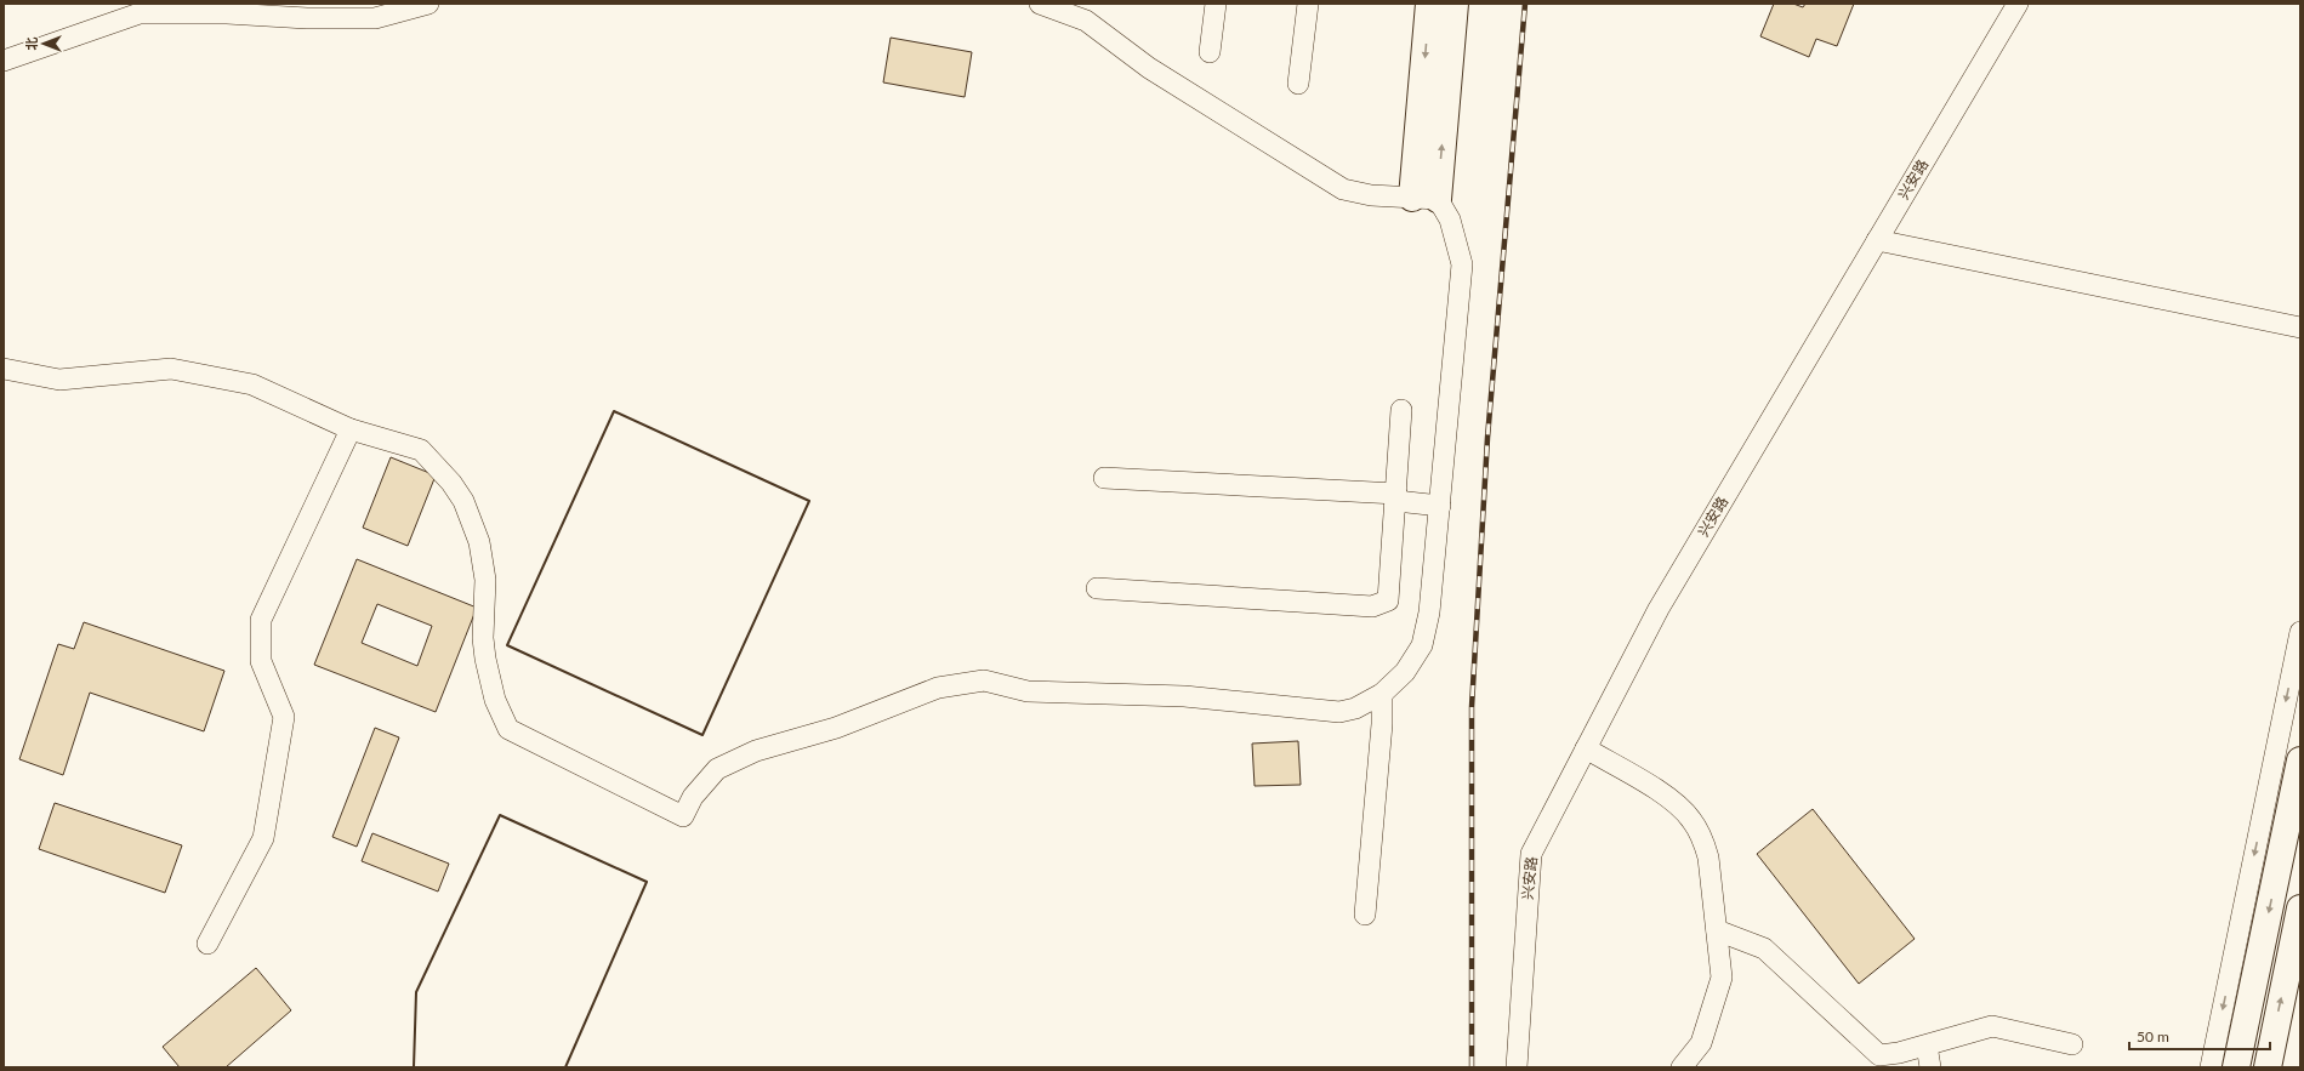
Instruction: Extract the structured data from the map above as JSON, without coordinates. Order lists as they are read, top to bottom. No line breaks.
{"streets":{"street":["兴安路"]},"scale_bar":"50 m","north":"left"}
